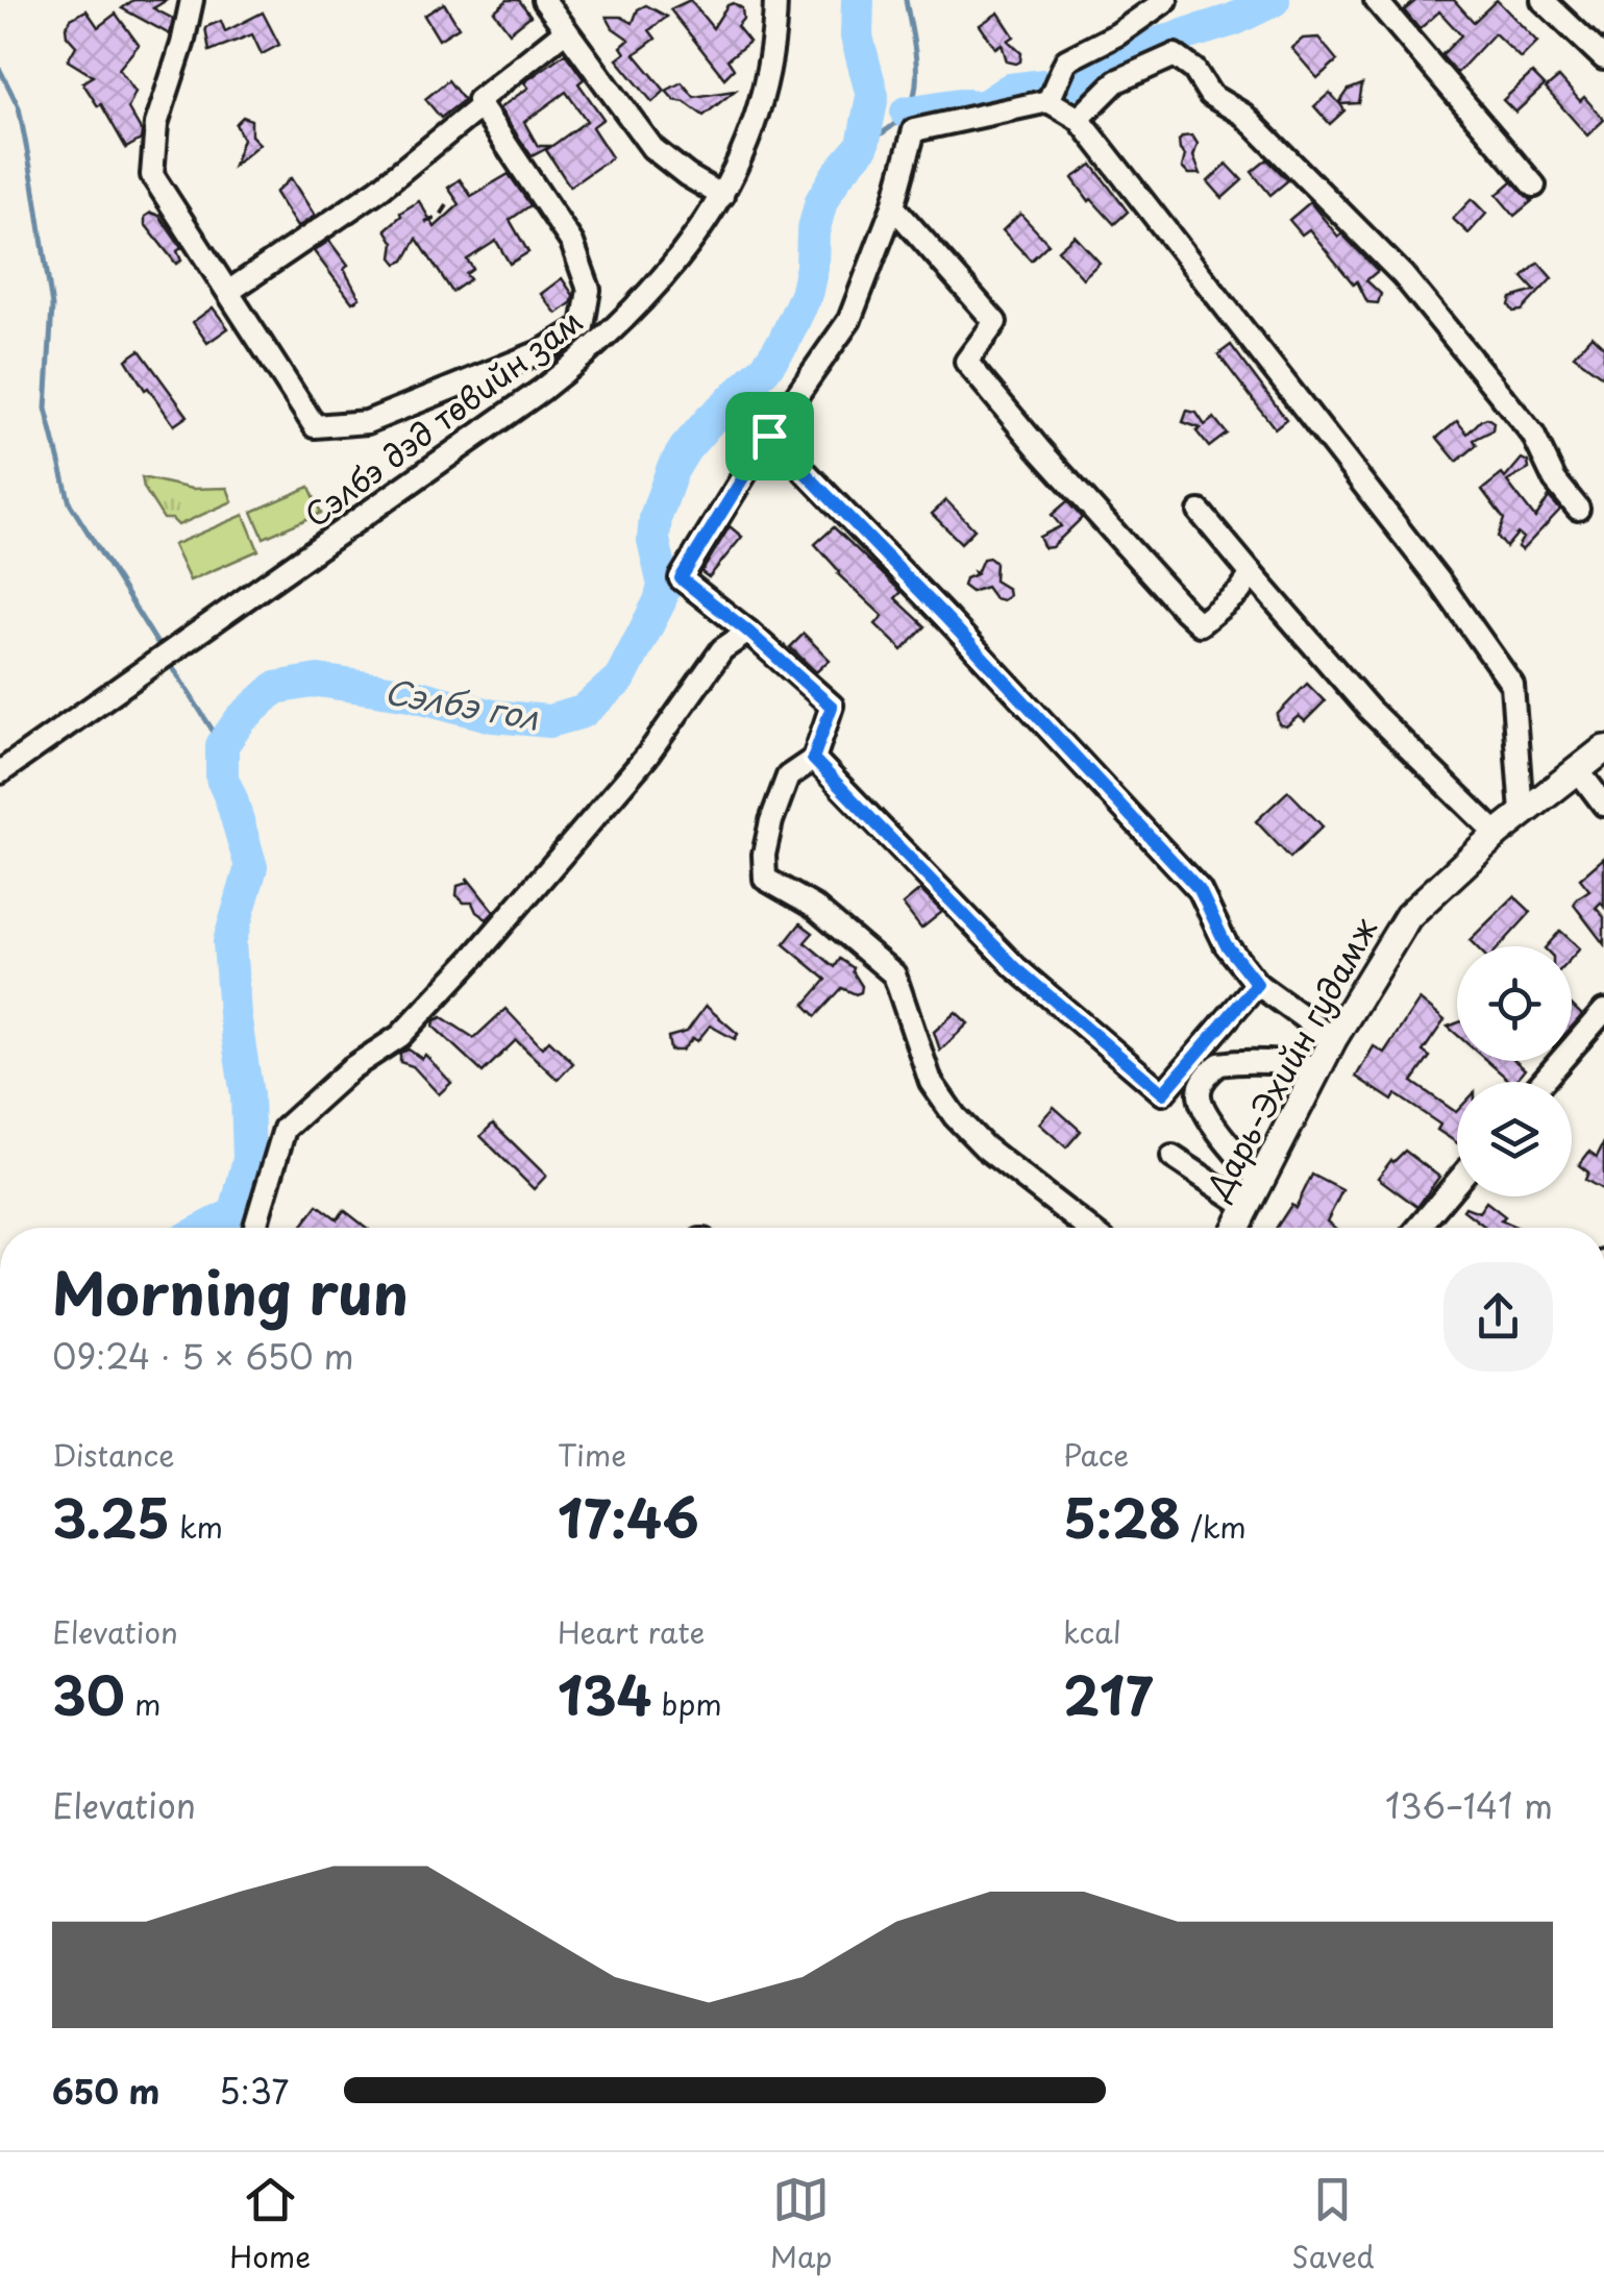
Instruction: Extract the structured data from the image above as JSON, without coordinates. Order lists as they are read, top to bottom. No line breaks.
{"streets":{"main road":["Дарь-Эхийн гудамж"],"street":["Сэлбэ дэд төвийн зам"]},"water":["Сэлбэ гол"],"page":{"heading":["Morning run","09:24 · 5 × 650 m"],"stats":[["Distance","3.25 km"],["Time","17:46"],["Pace","5:28 /km"],["Elevation","30 m"],["Heart rate","134 bpm"],["kcal","217"]],"chart":["Elevation","136–141 m"],"list":[{"name":"650 m","note":"5:37"}],"tabs":["Home","Map","Saved"]}}
